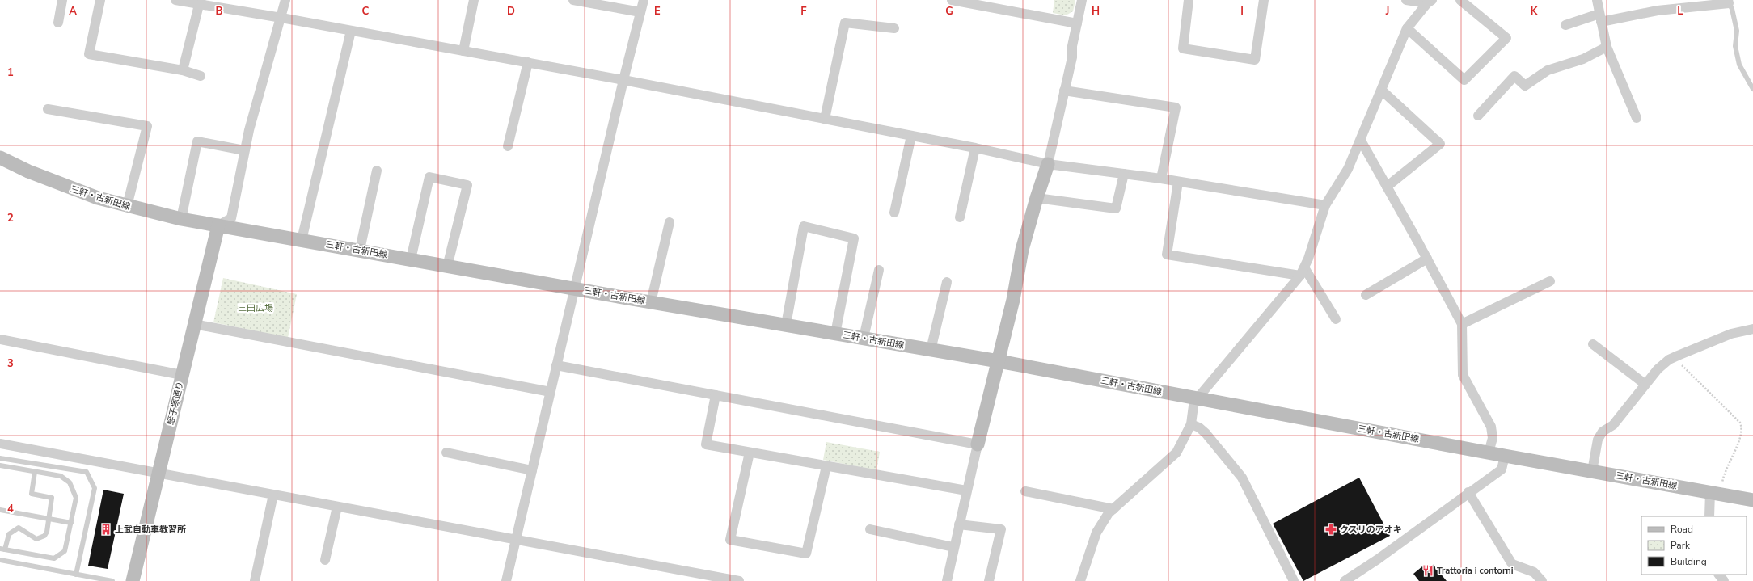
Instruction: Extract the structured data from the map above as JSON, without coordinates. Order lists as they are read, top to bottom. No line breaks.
{"streets":{"street":["三軒・古新田線","蛭子塚通り"]},"crossings":[["三軒・古新田線","蛭子塚通り"]],"parks":["三田広場"],"places":{"building":["上武自動車教習所"],"pharmacy":["クスリのアオキ"],"restaurant":["Trattoria i contorni"]},"legend":["Road","Park","Building"],"grid":{"columns":["A","B","C","D","E","F","G","H","I","J","K","L"],"rows":["1","2","3","4"]}}
